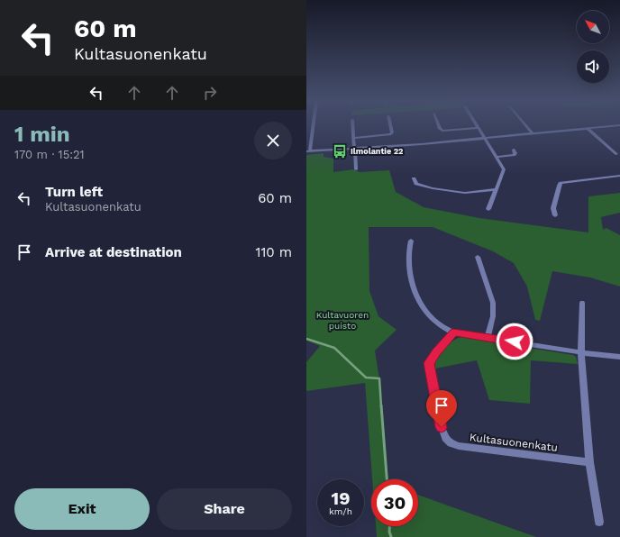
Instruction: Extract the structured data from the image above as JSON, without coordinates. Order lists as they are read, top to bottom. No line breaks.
{"streets":{"street":["Kultasuonenkatu"]},"parks":["Kultavuoren puisto"],"places":{"bus stop":["Ilmolantie 22"]},"north":"top left","page":{"turn":["60 m","Kultasuonenkatu"],"heading":["1 min","170 m · 15:21"],"list":[{"name":"Turn left","note":"Kultasuonenkatu","value":"60 m"},{"name":"Arrive at destination","value":"110 m"}],"speed":"19 km/h","limit":"30","buttons":["Exit","Share"]}}
